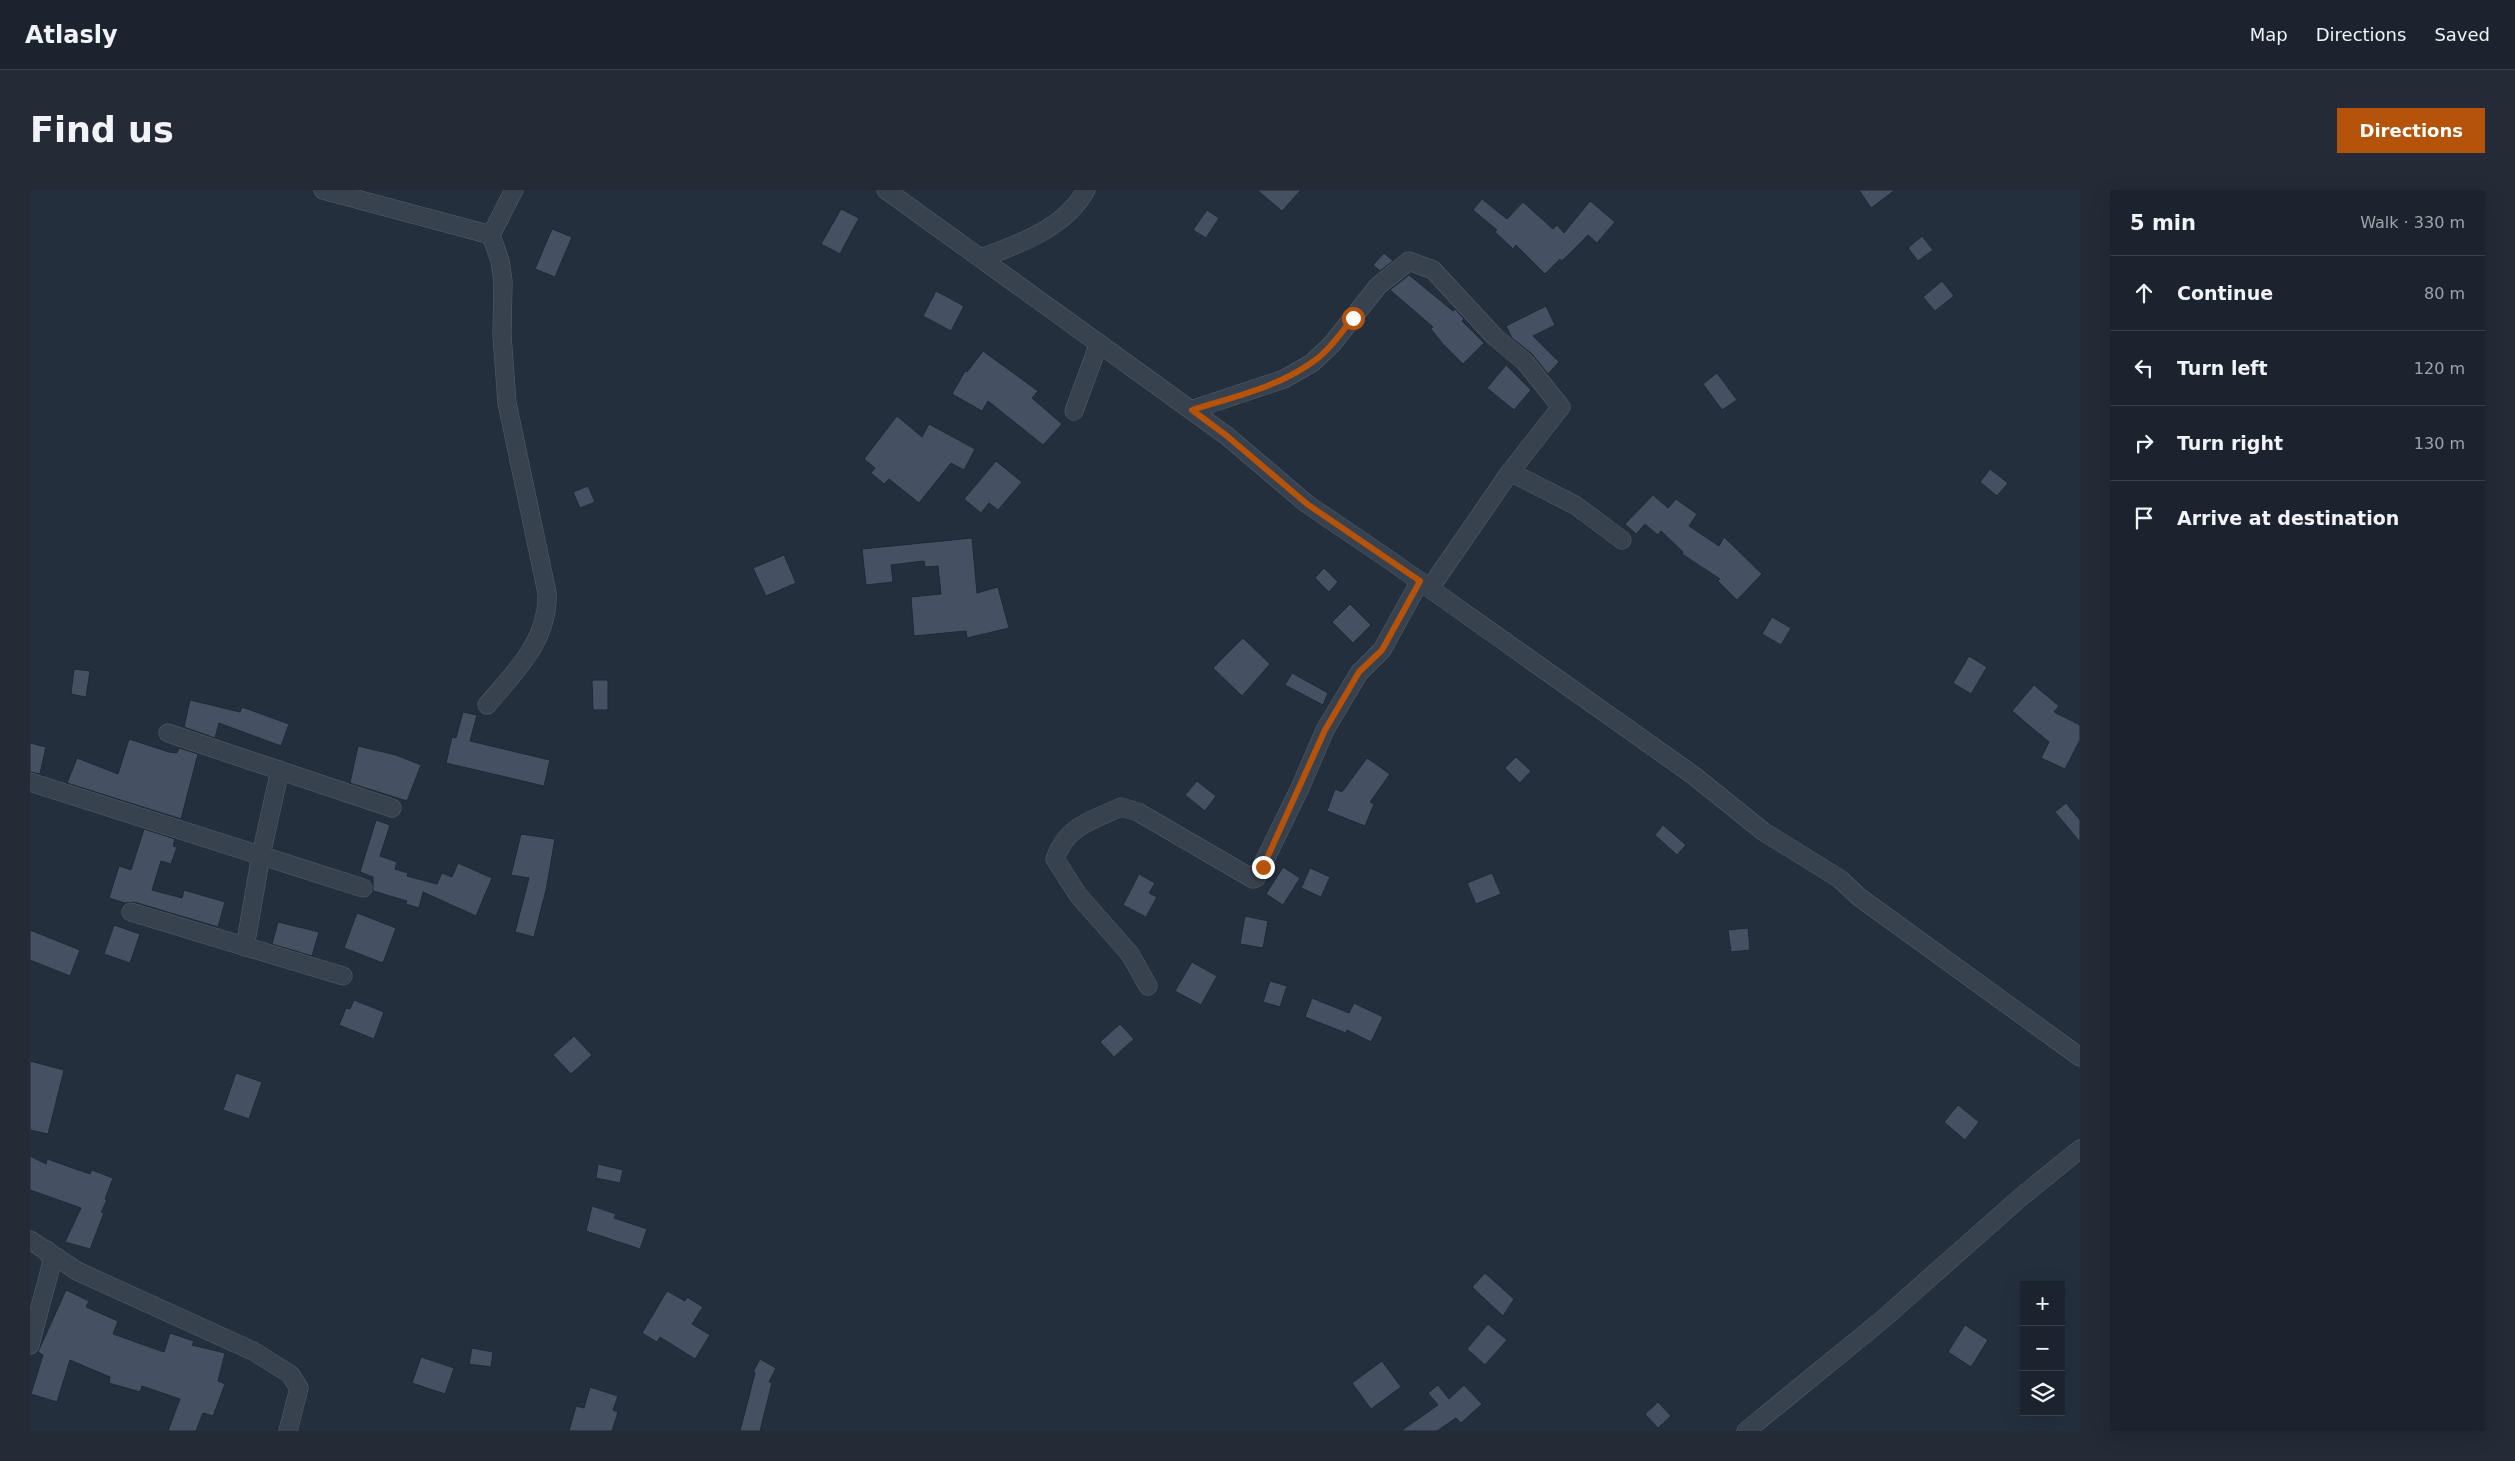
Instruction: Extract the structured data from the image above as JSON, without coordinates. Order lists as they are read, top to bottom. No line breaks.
{"page":{"header":"Atlasly","nav":["Map","Directions","Saved"],"buttons":"Directions","title":"Find us","heading":["5 min","Walk · 330 m"],"list":[["Continue","80 m"],["Turn left","120 m"],["Turn right","130 m"],"Arrive at destination"],"map_buttons":["+","−"]}}
